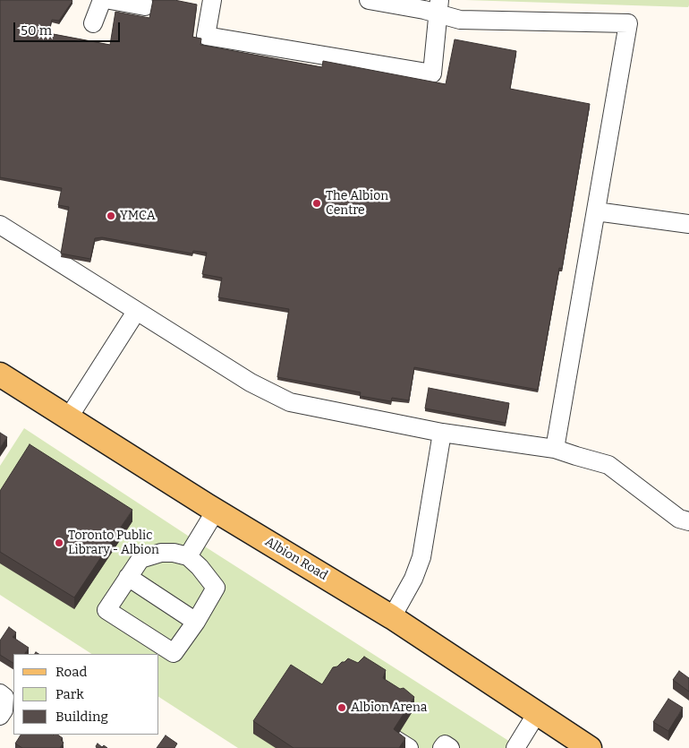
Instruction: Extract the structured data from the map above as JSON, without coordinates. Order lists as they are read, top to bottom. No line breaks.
{"streets":{"main road":["Albion Road"]},"places":["The Albion Centre","YMCA","Toronto Public Library - Albion","Albion Arena"],"legend":["Road","Park","Building"],"scale_bar":"50 m"}
